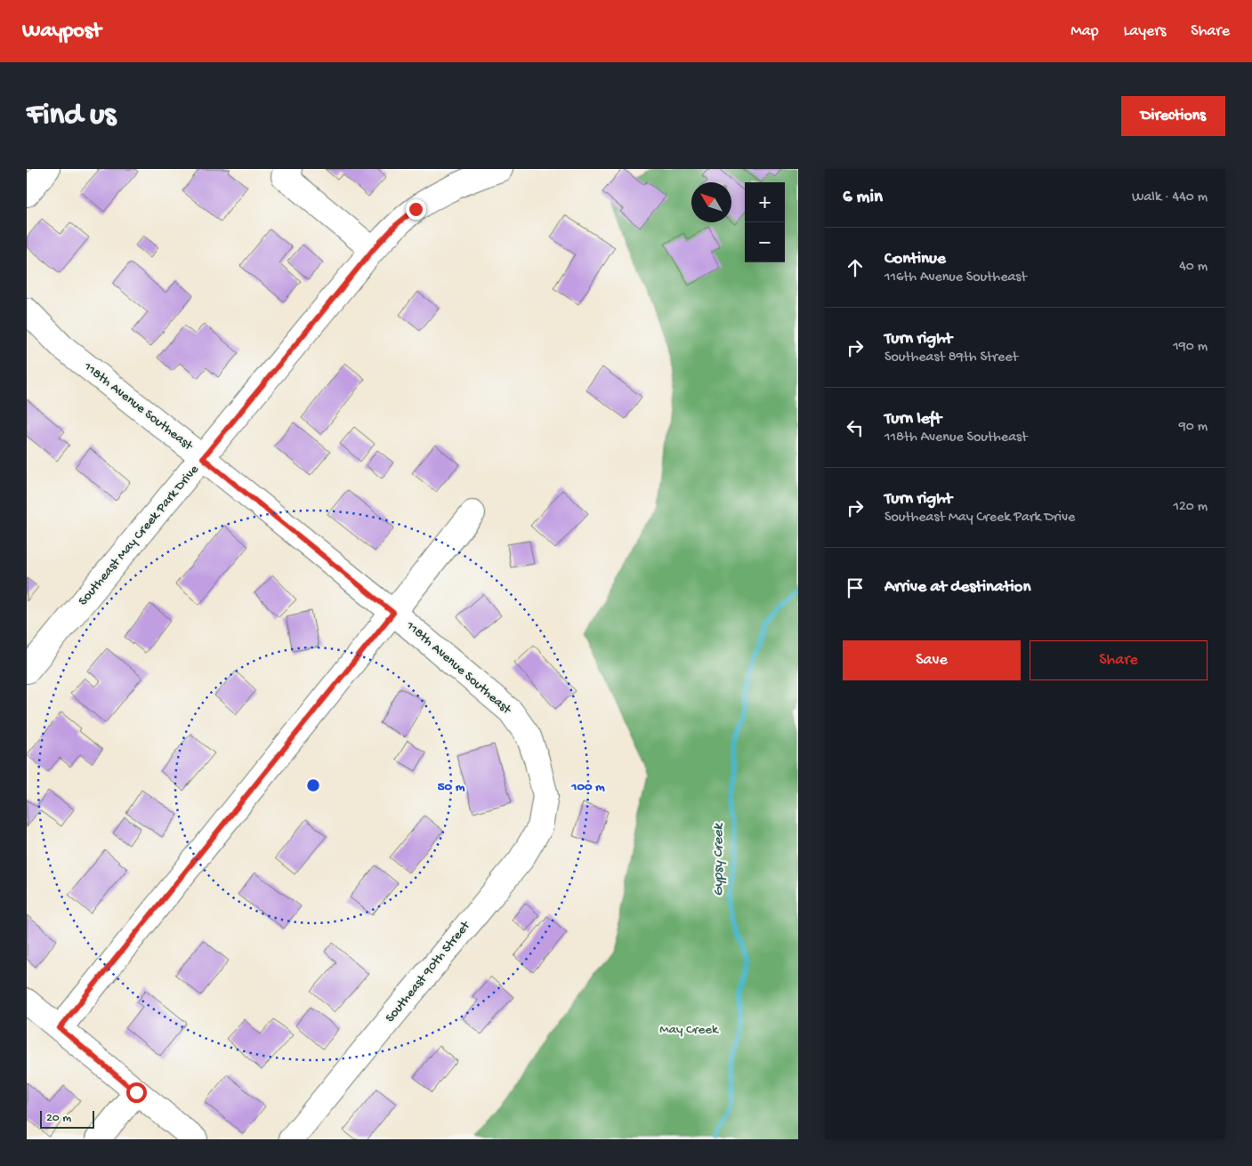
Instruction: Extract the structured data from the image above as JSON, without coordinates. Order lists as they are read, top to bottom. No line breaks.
{"streets":{"street":["118th Avenue Southeast","Southeast May Creek Park Drive","Southeast 90th Street"]},"crossings":[["118th Avenue Southeast","Southeast May Creek Park Drive"],["118th Avenue Southeast","Southeast 90th Street"]],"water":["Gypsy Creek"],"parks":["May Creek"],"scale_bar":"20 m","north":"top left","page":{"header":"Waypost","nav":["Map","Layers","Share"],"buttons":["Directions",["Save","Share"]],"title":"Find us","heading":["6 min","Walk · 440 m"],"map_buttons":["+","−"],"list":[["Continue","116th Avenue Southeast","40 m"],["Turn right","Southeast 89th Street","190 m"],["Turn left","118th Avenue Southeast","90 m"],["Turn right","Southeast May Creek Park Drive","120 m"],"Arrive at destination"],"scale":"20 m"},"rings":["50 m","100 m"]}
